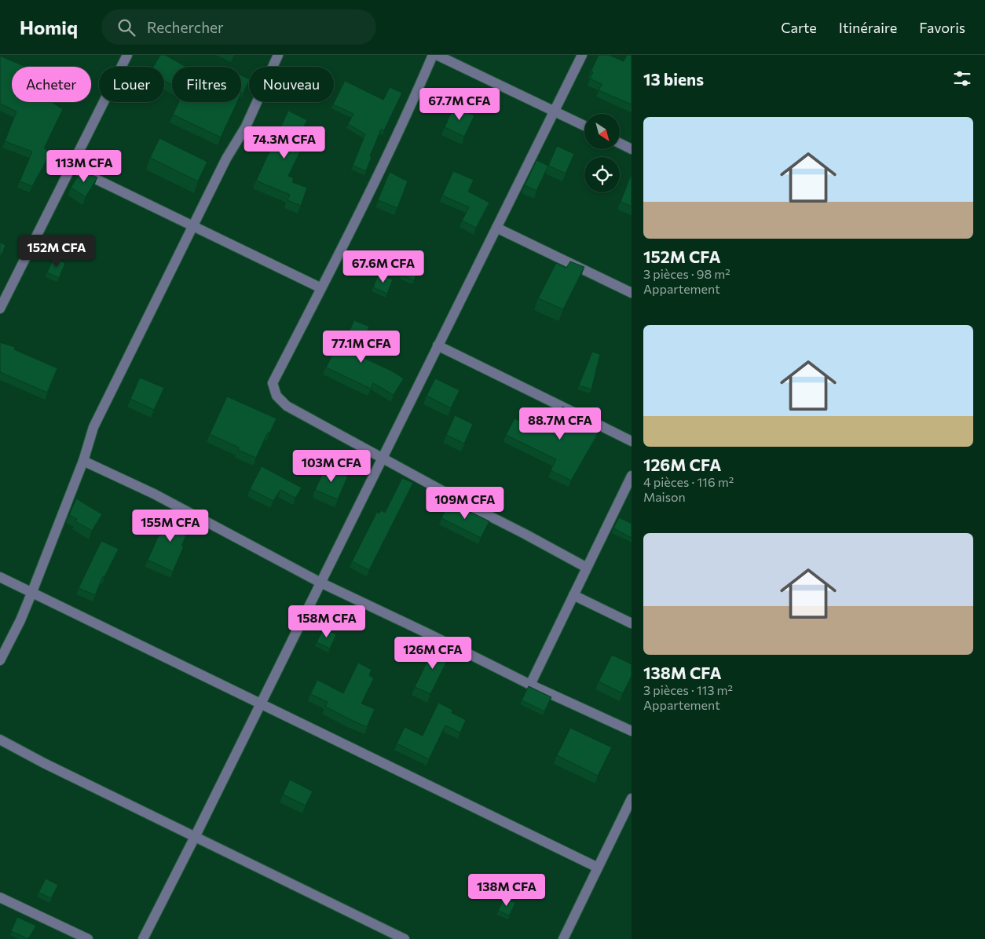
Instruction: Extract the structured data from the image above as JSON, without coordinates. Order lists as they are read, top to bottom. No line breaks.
{"north":"bottom right","page":{"header":"Homiq","search":"Rechercher","nav":["Carte","Itinéraire","Favoris"],"heading":"13 biens","chip":["Acheter","Louer","Filtres","Nouveau"],"price":["67.7M CFA","74.3M CFA","113M CFA","152M CFA","67.6M CFA","77.1M CFA","88.7M CFA","103M CFA","109M CFA","155M CFA","158M CFA","126M CFA","138M CFA"],"list":[{"name":"152M CFA","note":"3 pièces · 98 m² · Appartement"},{"name":"126M CFA","note":"4 pièces · 116 m² · Maison"},{"name":"138M CFA","note":"3 pièces · 113 m² · Appartement"}]}}
